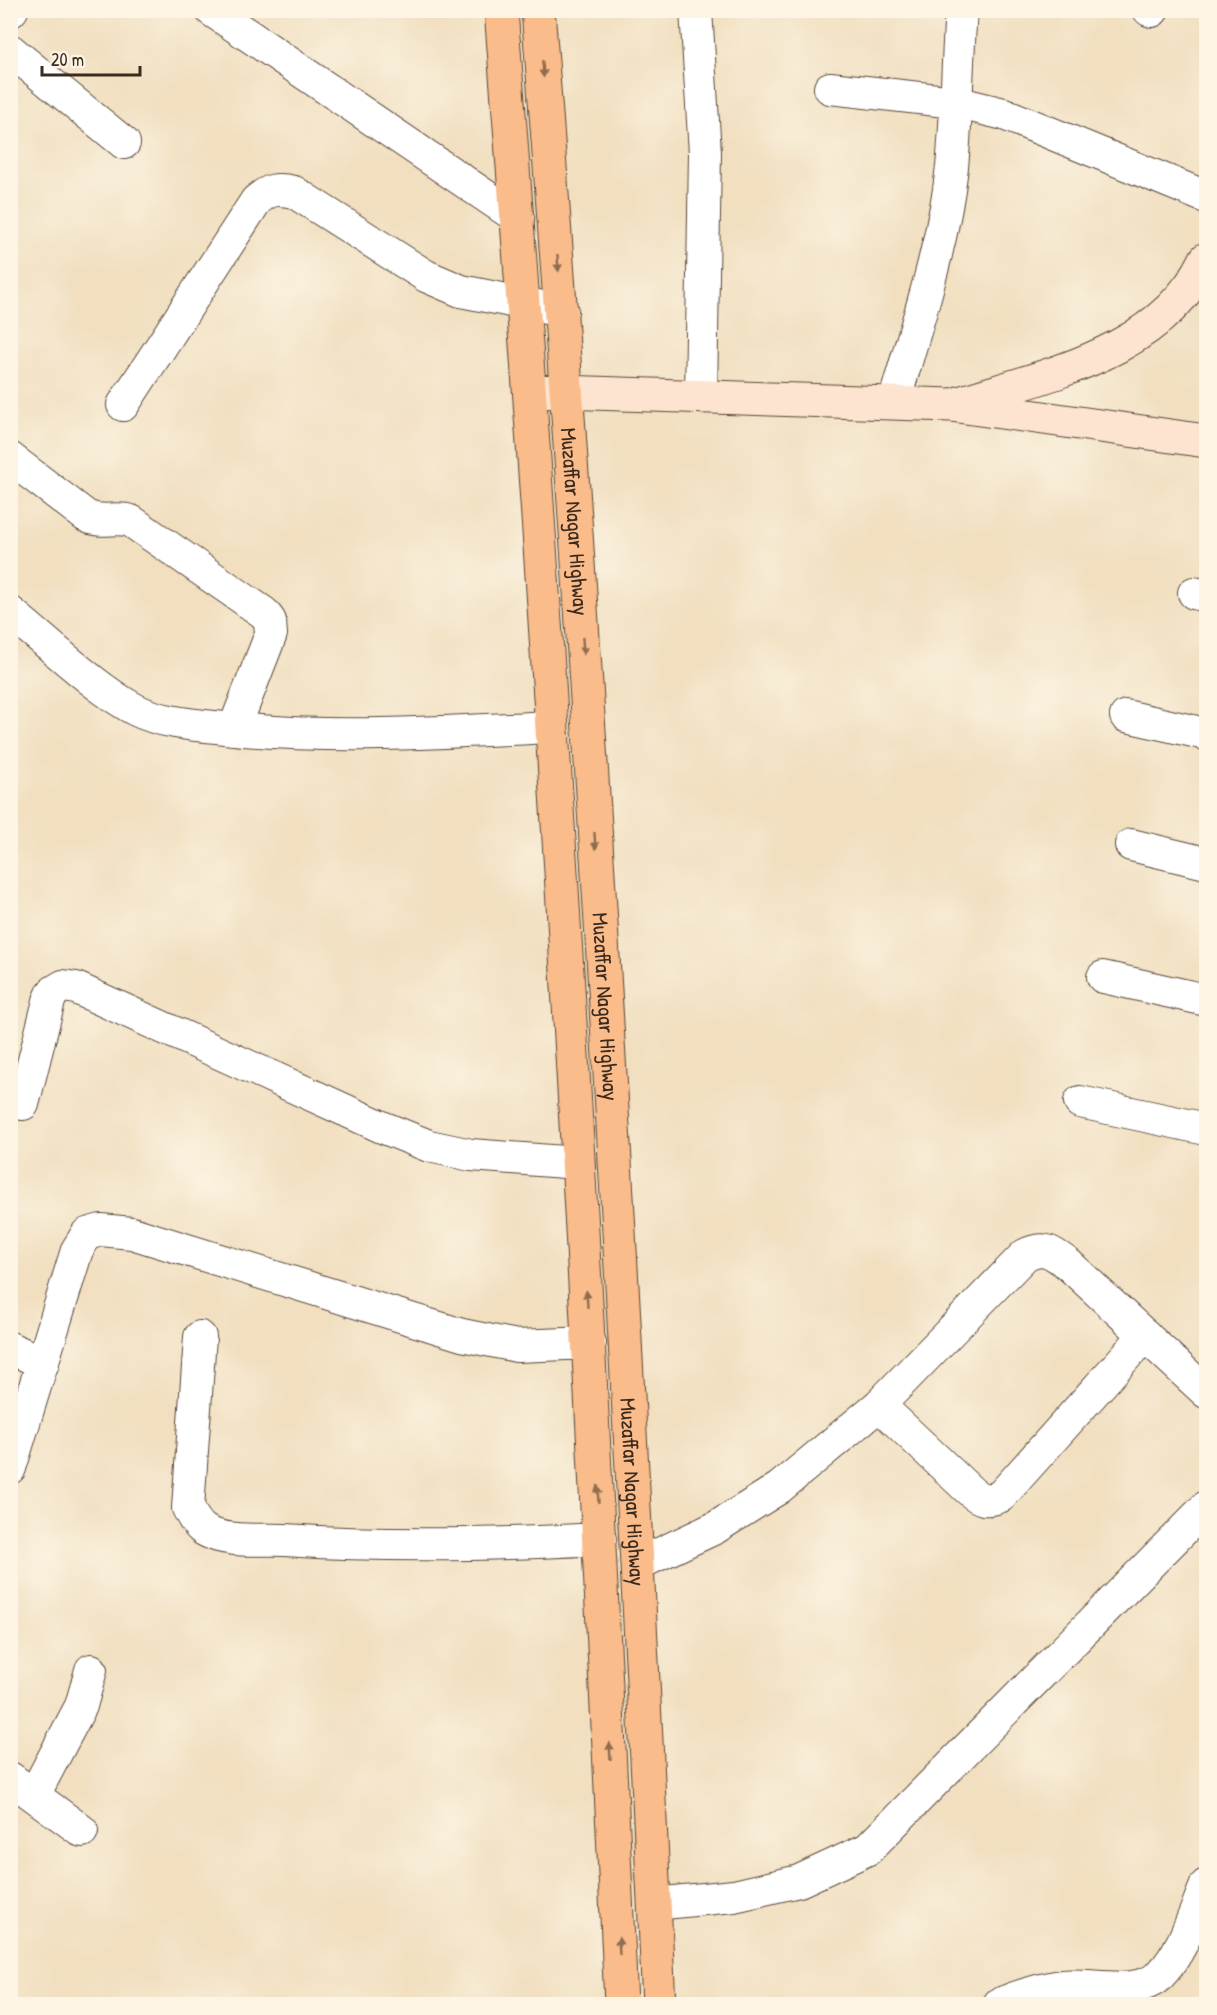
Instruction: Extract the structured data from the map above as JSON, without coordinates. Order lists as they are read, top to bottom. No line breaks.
{"streets":{"main road":["Muzaffar Nagar Highway"]},"scale_bar":"20 m"}
